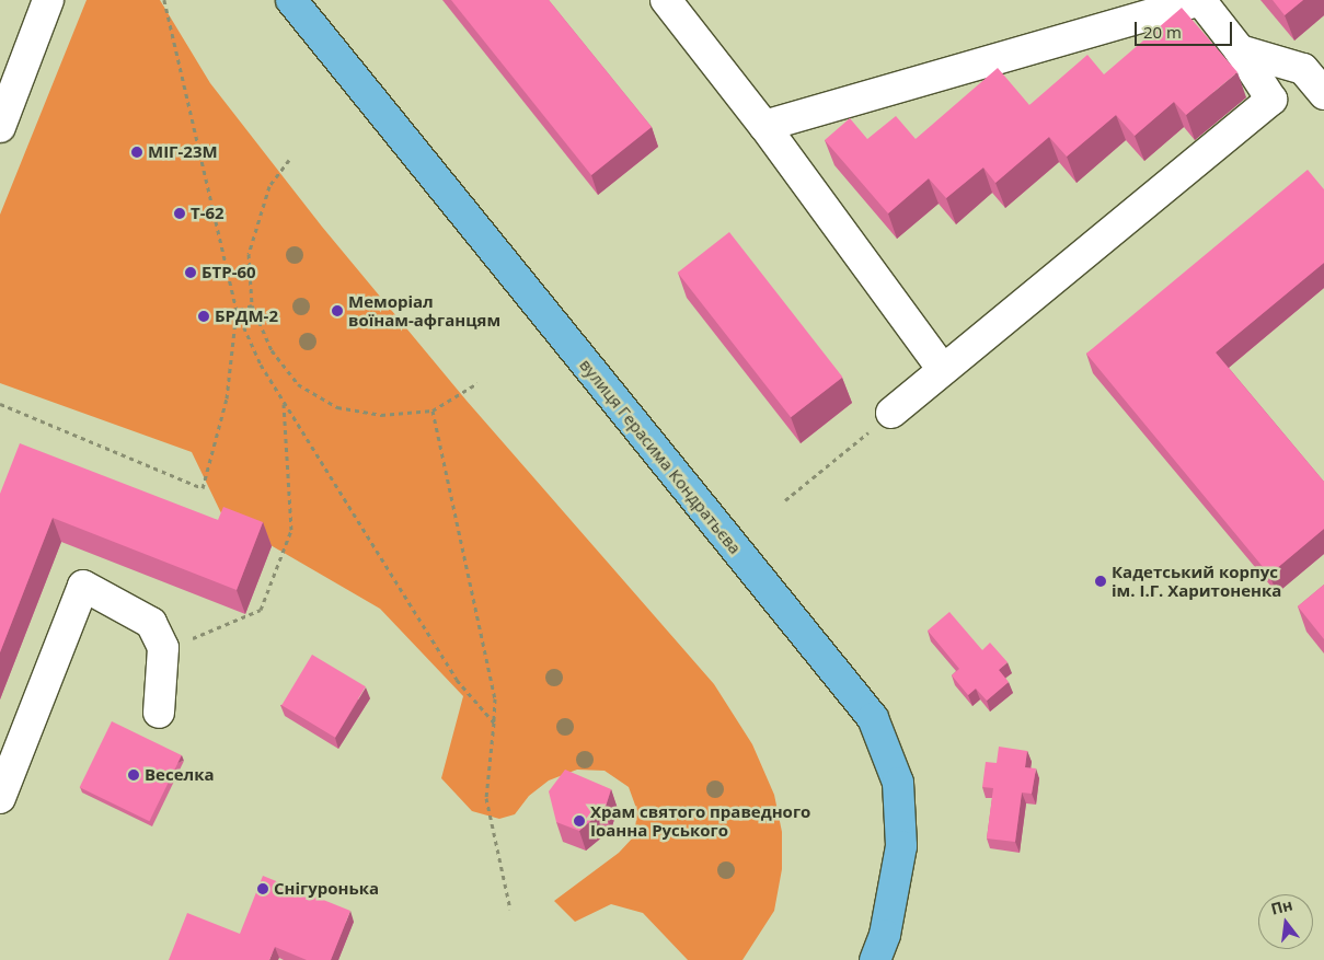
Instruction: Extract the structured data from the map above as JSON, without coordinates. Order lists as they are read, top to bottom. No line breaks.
{"streets":{"main road":["вулиця Герасима Кондратьєва"]},"places":["МІГ-23М","Т-62","БТР-60","Меморіал воїнам-афганцям","БРДМ-2","Кадетський корпус ім. І.Г. Харитоненка","Веселка","Храм святого праведного Іоанна Руського","Снігуронька"],"scale_bar":"20 m","north":"top"}
